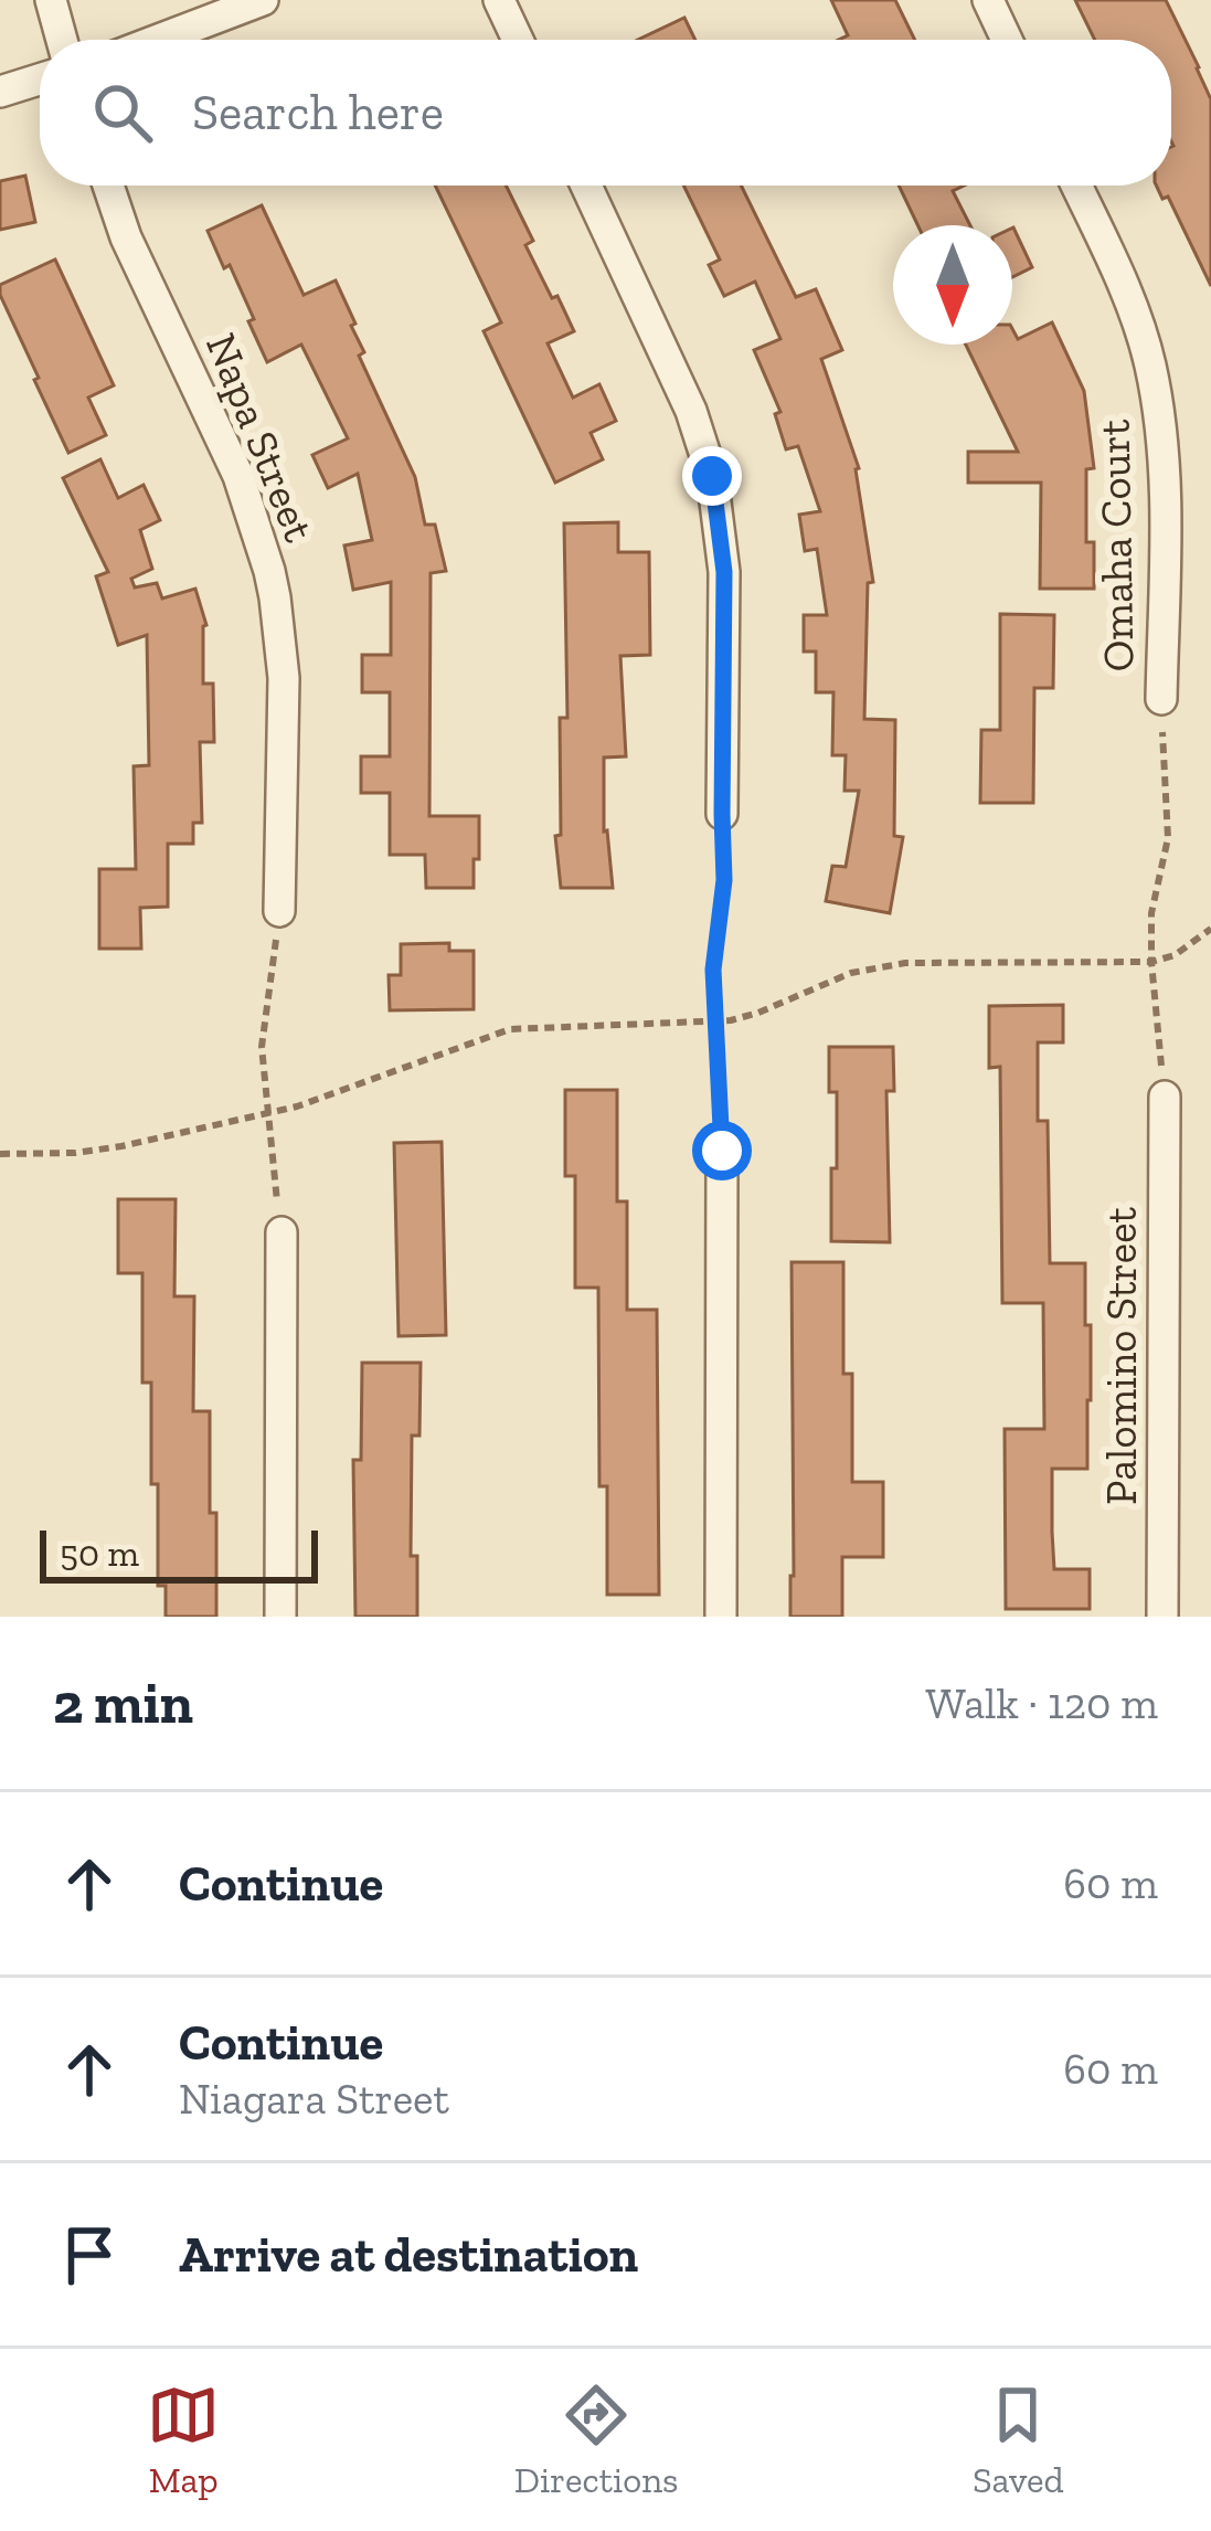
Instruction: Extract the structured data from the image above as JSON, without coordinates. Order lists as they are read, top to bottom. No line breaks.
{"streets":{"street":["Napa Street","Omaha Court","Palomino Street"]},"scale_bar":"50 m","north":"bottom","page":{"search":"Search here","scale":"50 m","heading":["2 min","Walk · 120 m"],"list":[["Continue","60 m"],["Continue","Niagara Street","60 m"],"Arrive at destination"],"nav":["Map","Directions","Saved"]}}
